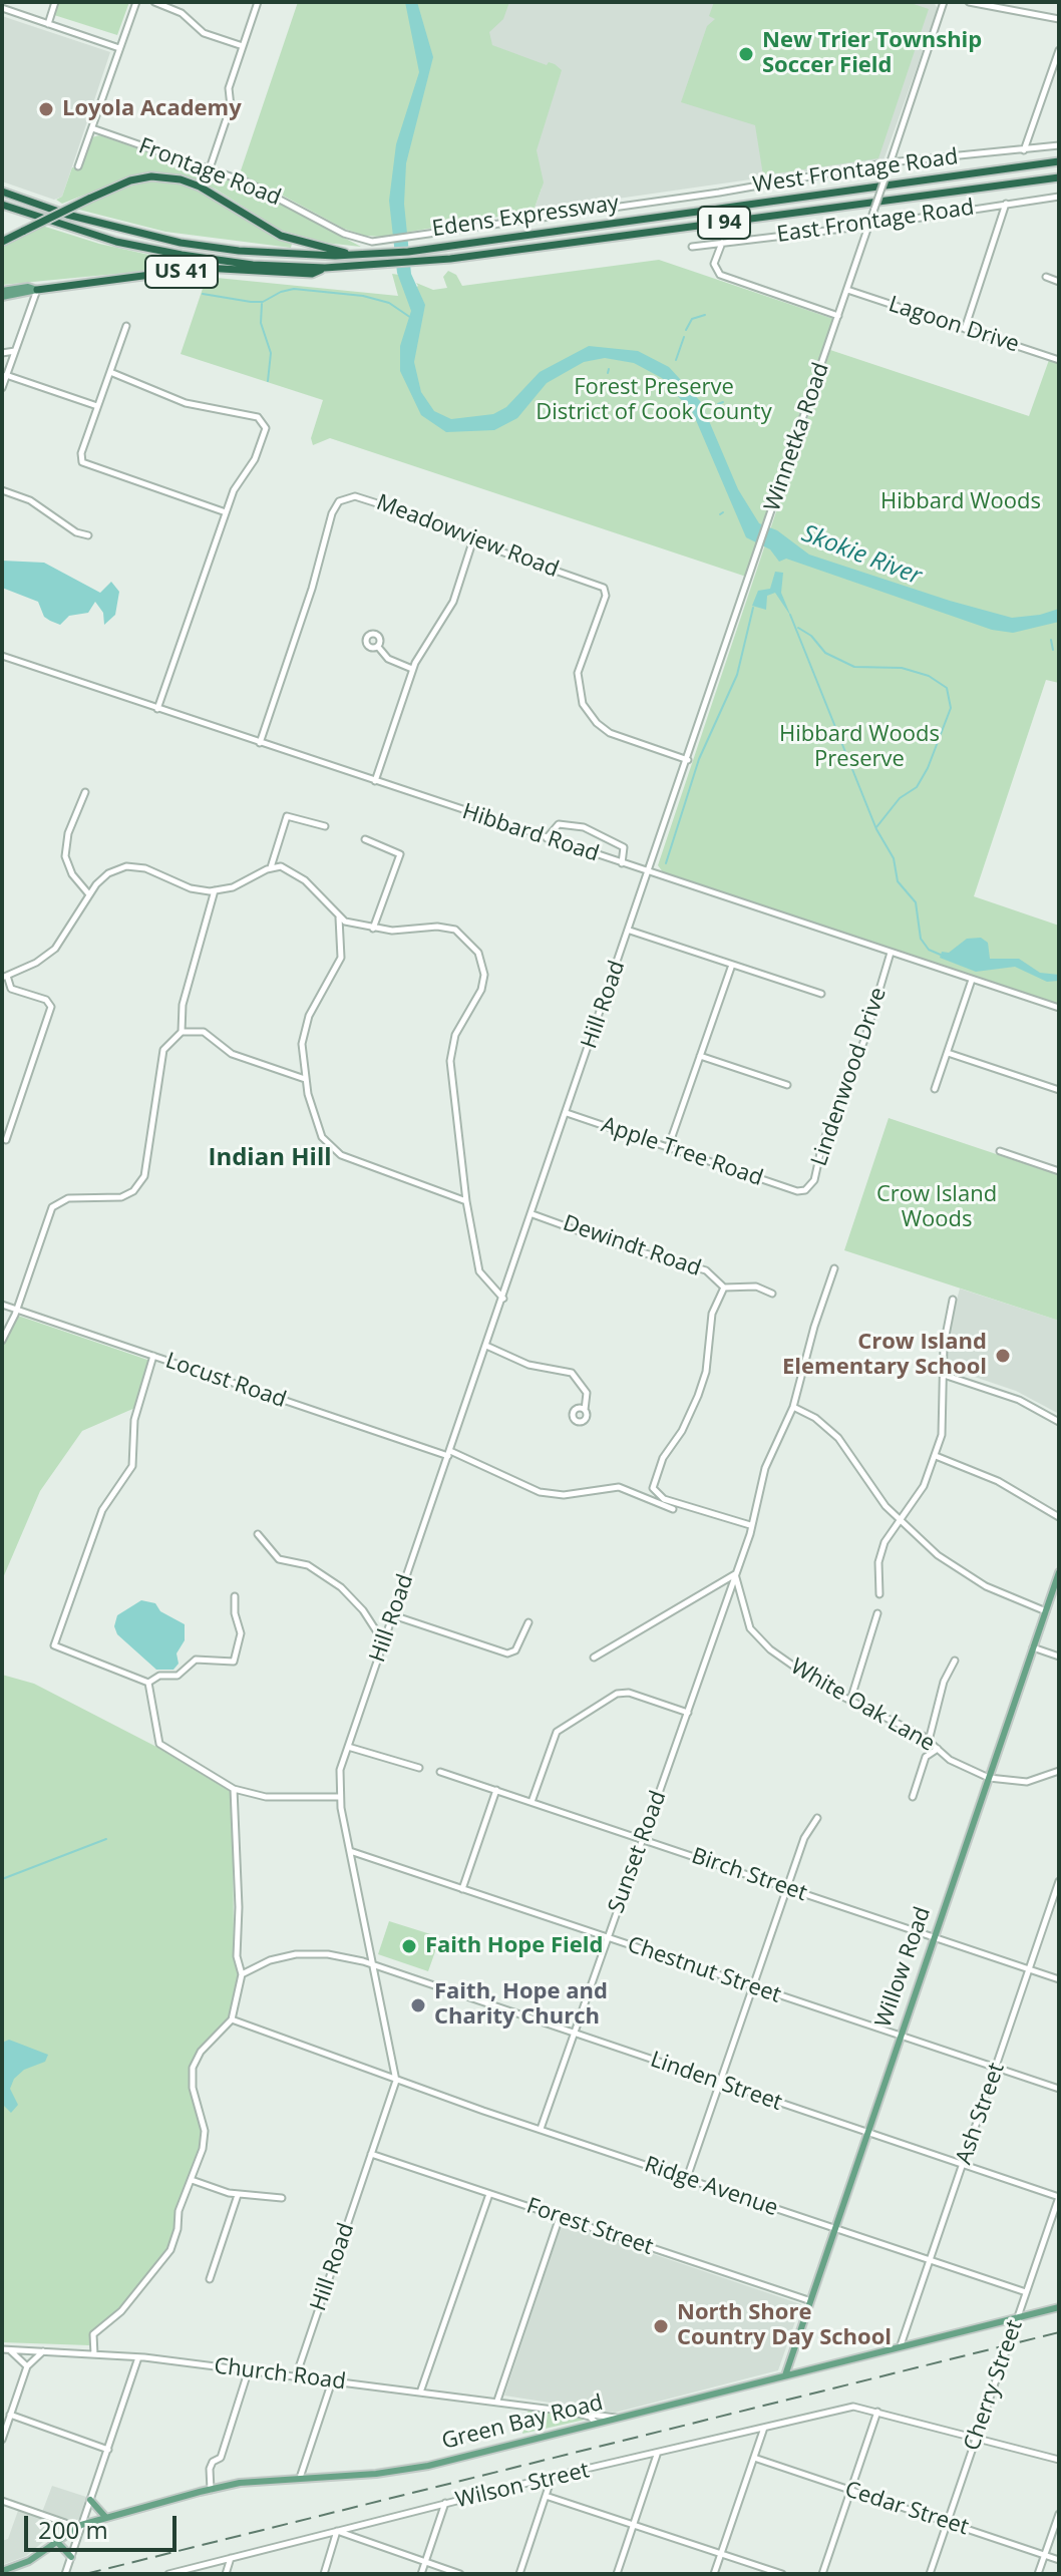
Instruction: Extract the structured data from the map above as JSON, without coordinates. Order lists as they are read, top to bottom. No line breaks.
{"streets":{"highway":["Edens Expressway","I 94","US 41"],"main road":["Willow Road","Green Bay Road"],"street":["West Frontage Road","Frontage Road","East Frontage Road","Lagoon Drive","Winnetka Road","Meadowview Road","Hibbard Road","Hill Road","Lindenwood Drive","Apple Tree Road","Dewindt Road","Locust Road","White Oak Lane","Sunset Road","Birch Street","Chestnut Street","Linden Street","Ash Street","Ridge Avenue","Forest Street","Church Road","Cherry Street","Wilson Street","Cedar Street"]},"crossings":[["West Frontage Road","Frontage Road"],["West Frontage Road","Winnetka Road"],["Edens Expressway","US 41"],["East Frontage Road","Winnetka Road"],["Lagoon Drive","Winnetka Road"],["Winnetka Road","Meadowview Road"],["Winnetka Road","Hibbard Road"],["Winnetka Road","Hill Road"],["Meadowview Road","Hibbard Road"],["Hibbard Road","Hill Road"],["Hibbard Road","Lindenwood Drive"],["Hill Road","Apple Tree Road"],["Hill Road","Dewindt Road"],["Hill Road","Locust Road"],["Hill Road","Chestnut Street"],["Hill Road","Linden Street"],["Hill Road","Ridge Avenue"],["Hill Road","Forest Street"],["Hill Road","Church Road"],["Lindenwood Drive","Apple Tree Road"],["Dewindt Road","Sunset Road"],["White Oak Lane","Sunset Road"],["White Oak Lane","Willow Road"],["Sunset Road","Birch Street"],["Sunset Road","Chestnut Street"],["Sunset Road","Linden Street"],["Sunset Road","Ridge Avenue"],["Birch Street","Willow Road"],["Birch Street","Ash Street"],["Willow Road","Chestnut Street"],["Willow Road","Linden Street"],["Willow Road","Ridge Avenue"],["Willow Road","Forest Street"],["Willow Road","Green Bay Road"],["Chestnut Street","Ash Street"],["Linden Street","Ash Street"],["Linden Street","Cherry Street"],["Ash Street","Ridge Avenue"],["Ash Street","Green Bay Road"],["Ridge Avenue","Cherry Street"],["Church Road","Green Bay Road"],["Cherry Street","Green Bay Road"],["Cherry Street","Wilson Street"],["Cherry Street","Cedar Street"]],"districts":["Indian Hill"],"water":["Skokie River"],"parks":["Forest Preserve District of Cook County","Hibbard Woods","Hibbard Woods Preserve","Crow Island Woods"],"places":["New Trier Township Soccer Field","Loyola Academy","Crow Island Elementary School","Faith Hope Field","Faith, Hope and Charity Church","North Shore Country Day School"],"scale_bar":"200 m"}
